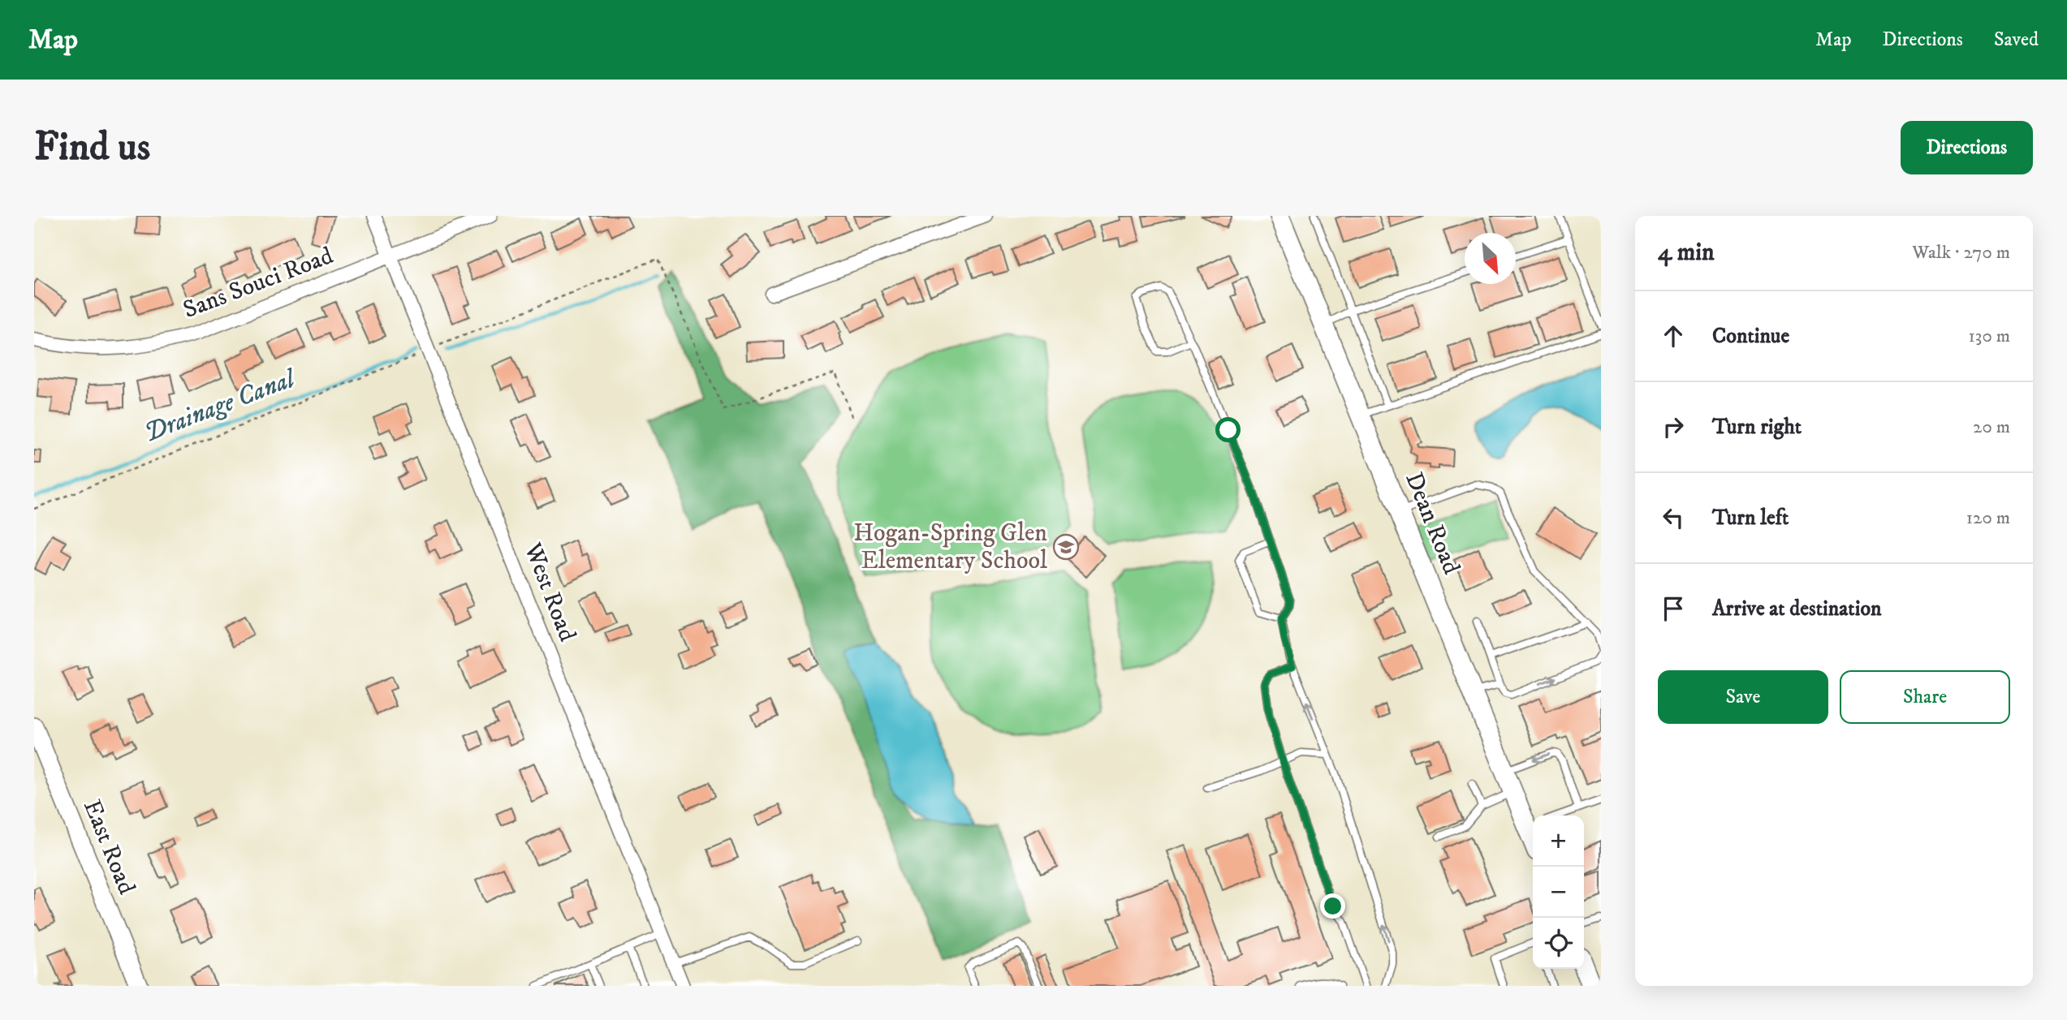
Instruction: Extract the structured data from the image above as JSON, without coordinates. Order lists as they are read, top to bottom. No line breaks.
{"streets":{"main road":["Dean Road"],"street":["Sans Souci Road","West Road","East Road"]},"crossings":[["Sans Souci Road","West Road"]],"water":["Drainage Canal"],"places":{"school or university":["Hogan-Spring Glen Elementary School"]},"north":"bottom right","page":{"header":"Map","nav":["Map","Directions","Saved"],"buttons":["Directions",["Save","Share"]],"title":"Find us","heading":["4 min","Walk · 270 m"],"list":[["Continue","130 m"],["Turn right","20 m"],["Turn left","120 m"],"Arrive at destination"],"map_buttons":["+","−"]}}
